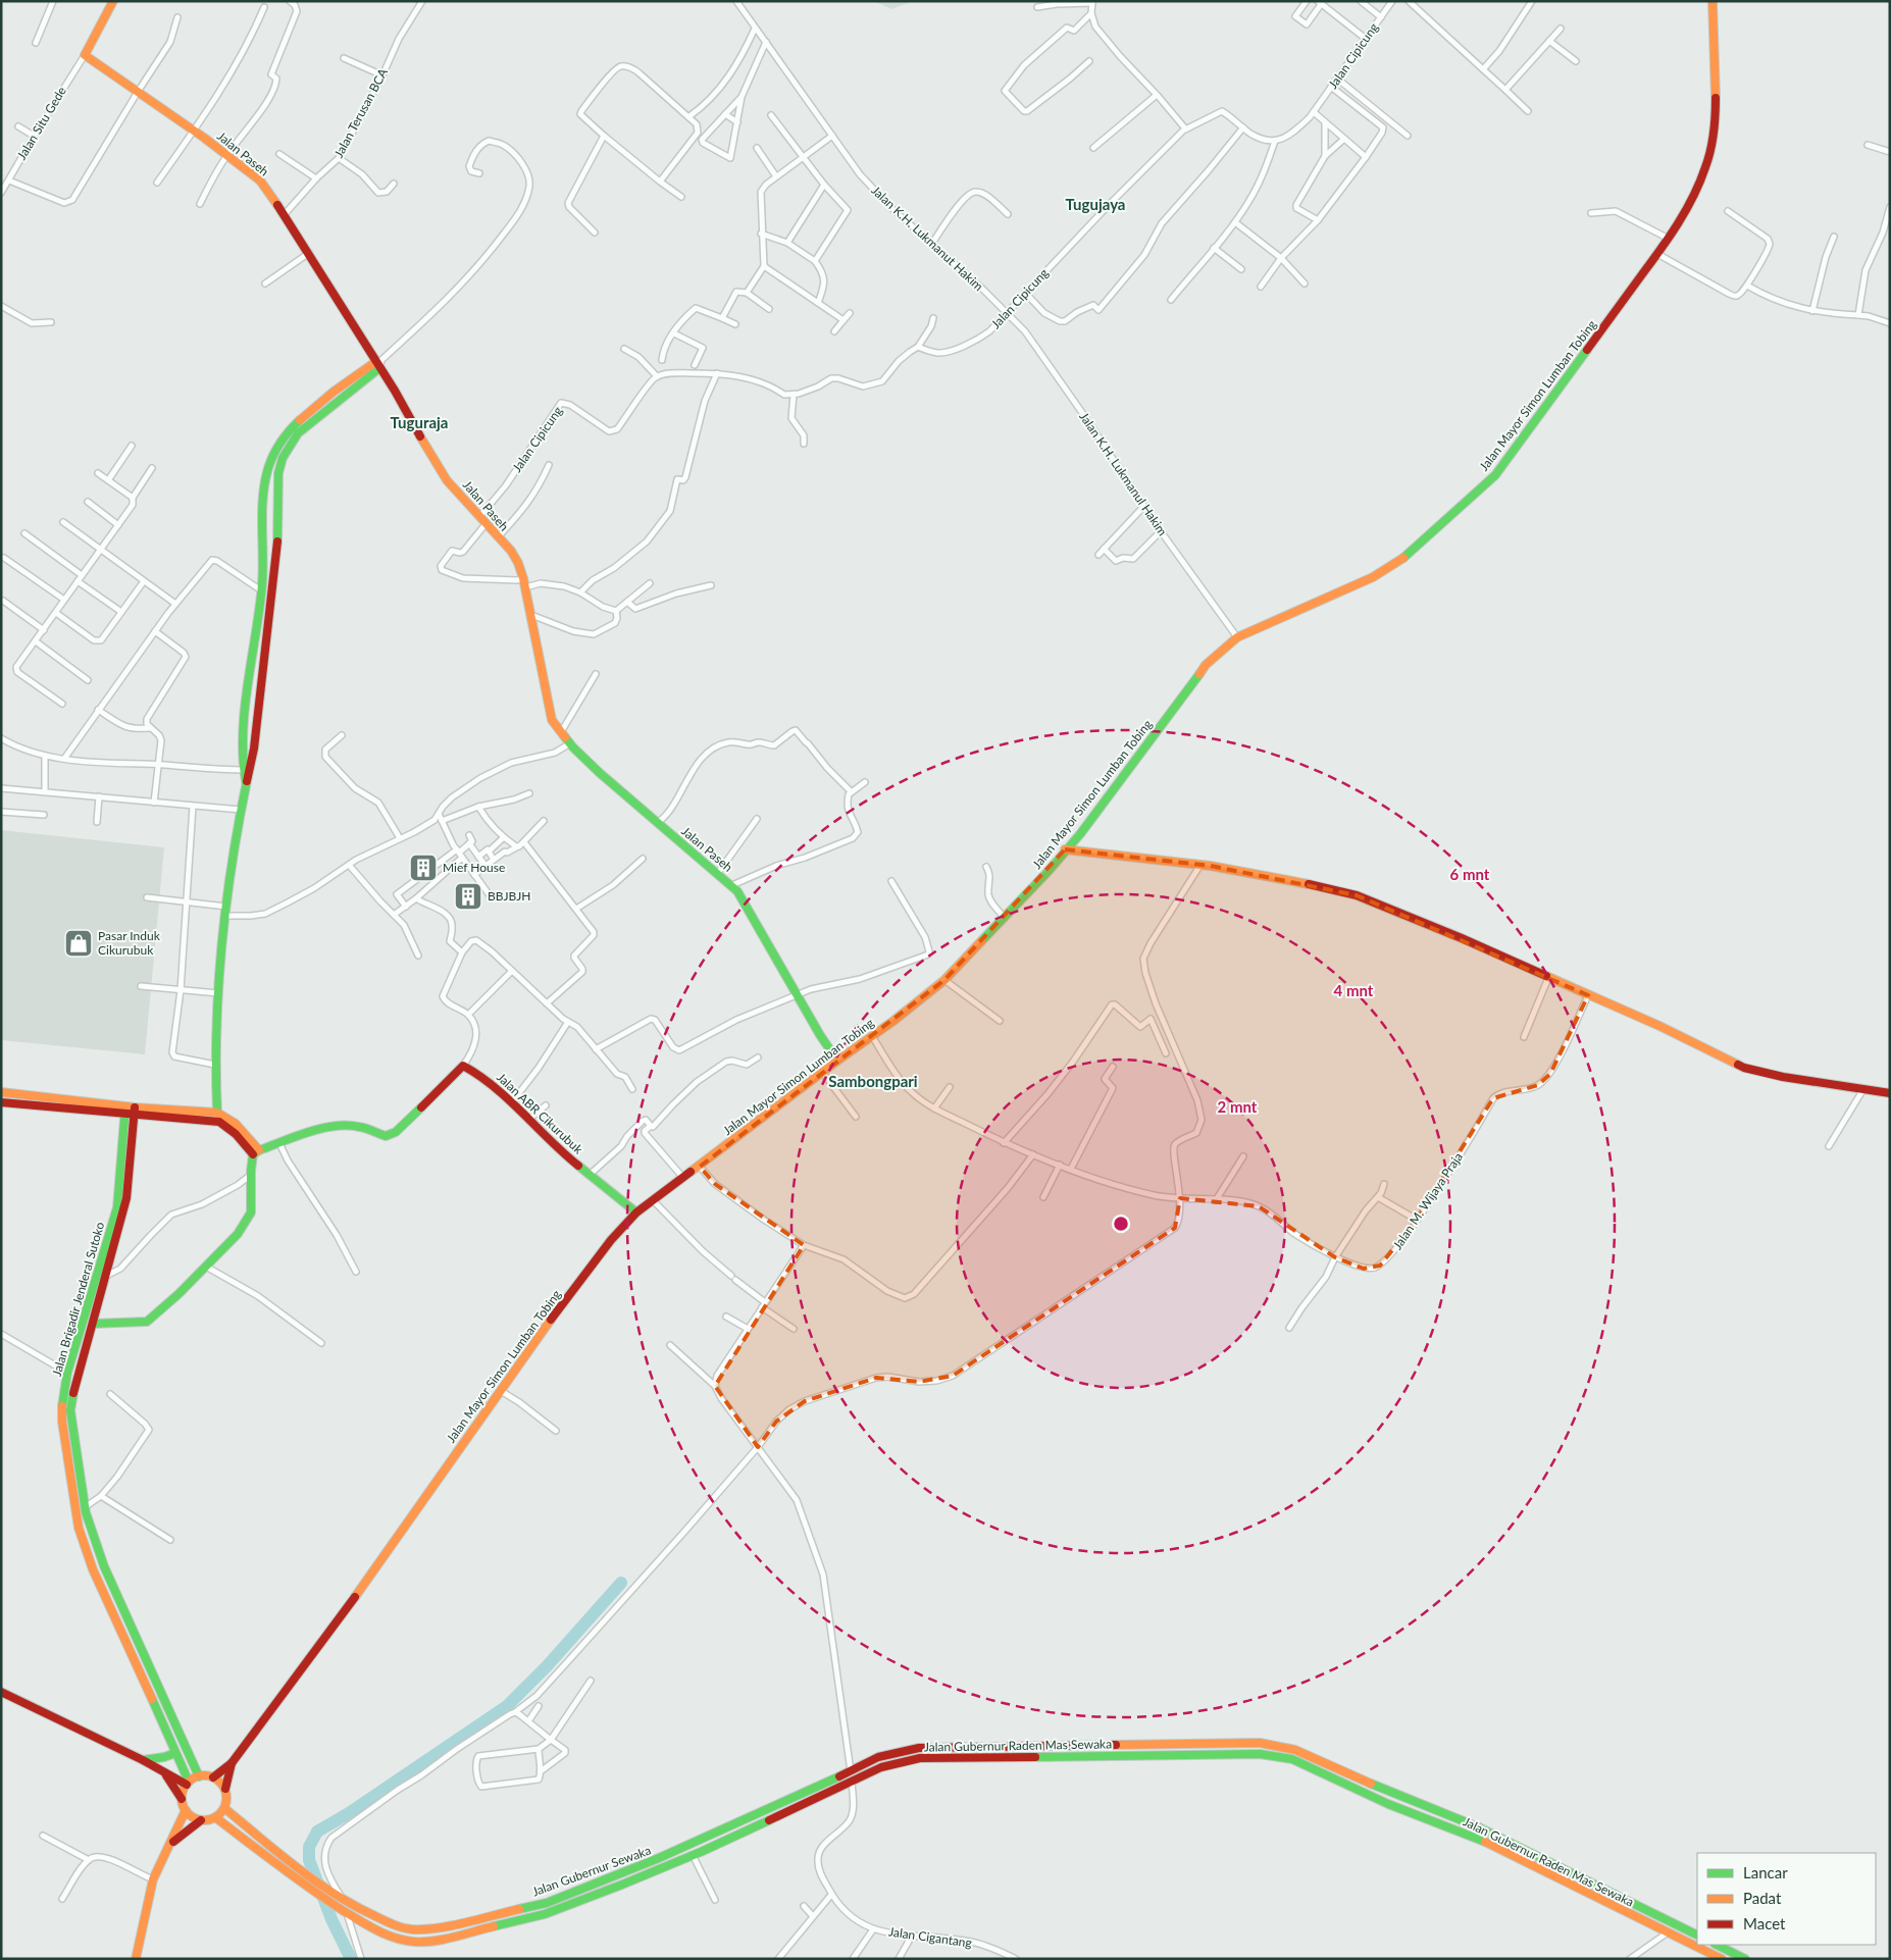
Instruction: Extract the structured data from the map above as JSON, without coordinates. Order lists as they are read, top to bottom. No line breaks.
{"streets":{"main road":["Jalan Paseh","Jalan Mayor Simon Lumban Tobing","Jalan ABR Cikurubuk","Jalan Brigadir Jenderal Sutoko","Jalan Gubernur Raden Mas Sewaka","Jalan Gubernur Sewaka"],"street":["Jalan Cipicung","Jalan Terusan BCA","Jalan Situ Gede","Jalan K.H. Lukmanut Hakim","Jalan K.H. Lukmanul Hakim","Jalan M. Wijaya Praja","Jalan Cigantang"]},"crossings":[["Jalan Cipicung","Jalan Paseh"],["Jalan Cipicung","Jalan K.H. Lukmanut Hakim"],["Jalan Cipicung","Jalan K.H. Lukmanul Hakim"],["Jalan Terusan BCA","Jalan Paseh"],["Jalan Situ Gede","Jalan Paseh"],["Jalan Paseh","Jalan Mayor Simon Lumban Tobing"],["Jalan K.H. Lukmanut Hakim","Jalan K.H. Lukmanul Hakim"],["Jalan Mayor Simon Lumban Tobing","Jalan K.H. Lukmanul Hakim"],["Jalan Mayor Simon Lumban Tobing","Jalan ABR Cikurubuk"],["Jalan Mayor Simon Lumban Tobing","Jalan M. Wijaya Praja"],["Jalan Mayor Simon Lumban Tobing","Jalan Brigadir Jenderal Sutoko"],["Jalan Gubernur Raden Mas Sewaka","Jalan Gubernur Sewaka"],["Jalan Gubernur Raden Mas Sewaka","Jalan Cigantang"]],"districts":["Tugujaya","Tuguraja","Sambongpari"],"places":{"building":["Mief House","BBJBJH"],"shop":["Pasar Induk Cikurubuk"]},"legend":["Lancar","Padat","Macet"],"rings":["6 mnt","4 mnt","2 mnt"]}
